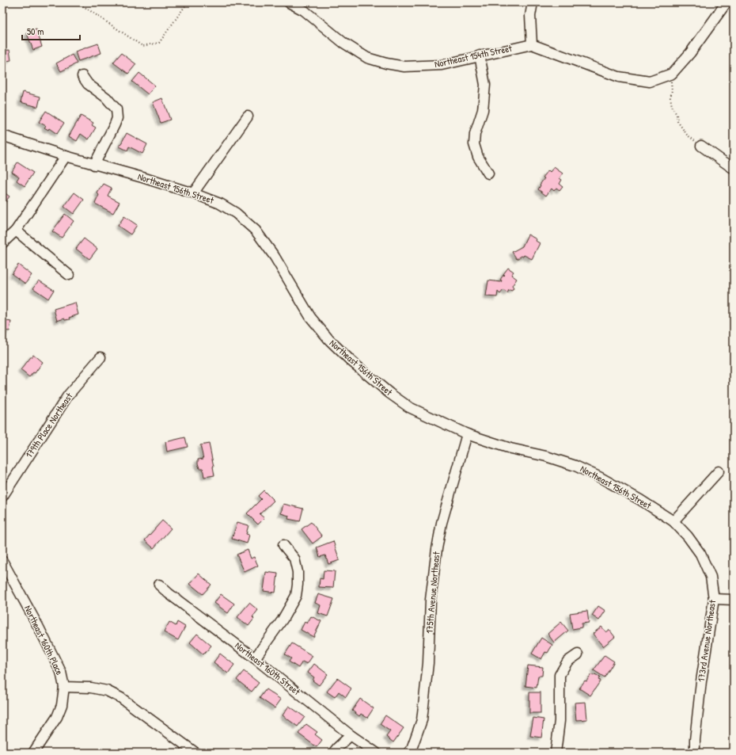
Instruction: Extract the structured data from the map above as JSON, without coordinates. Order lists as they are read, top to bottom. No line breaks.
{"streets":{"street":["Northeast 154th Street","Northeast 156th Street","179th Place Northeast","175th Avenue Northeast","Northeast 160th Place","173rd Avenue Northeast","Northeast 160th Street"]},"crossings":[["Northeast 156th Street","175th Avenue Northeast"],["Northeast 156th Street","173rd Avenue Northeast"]],"scale_bar":"50 m"}
